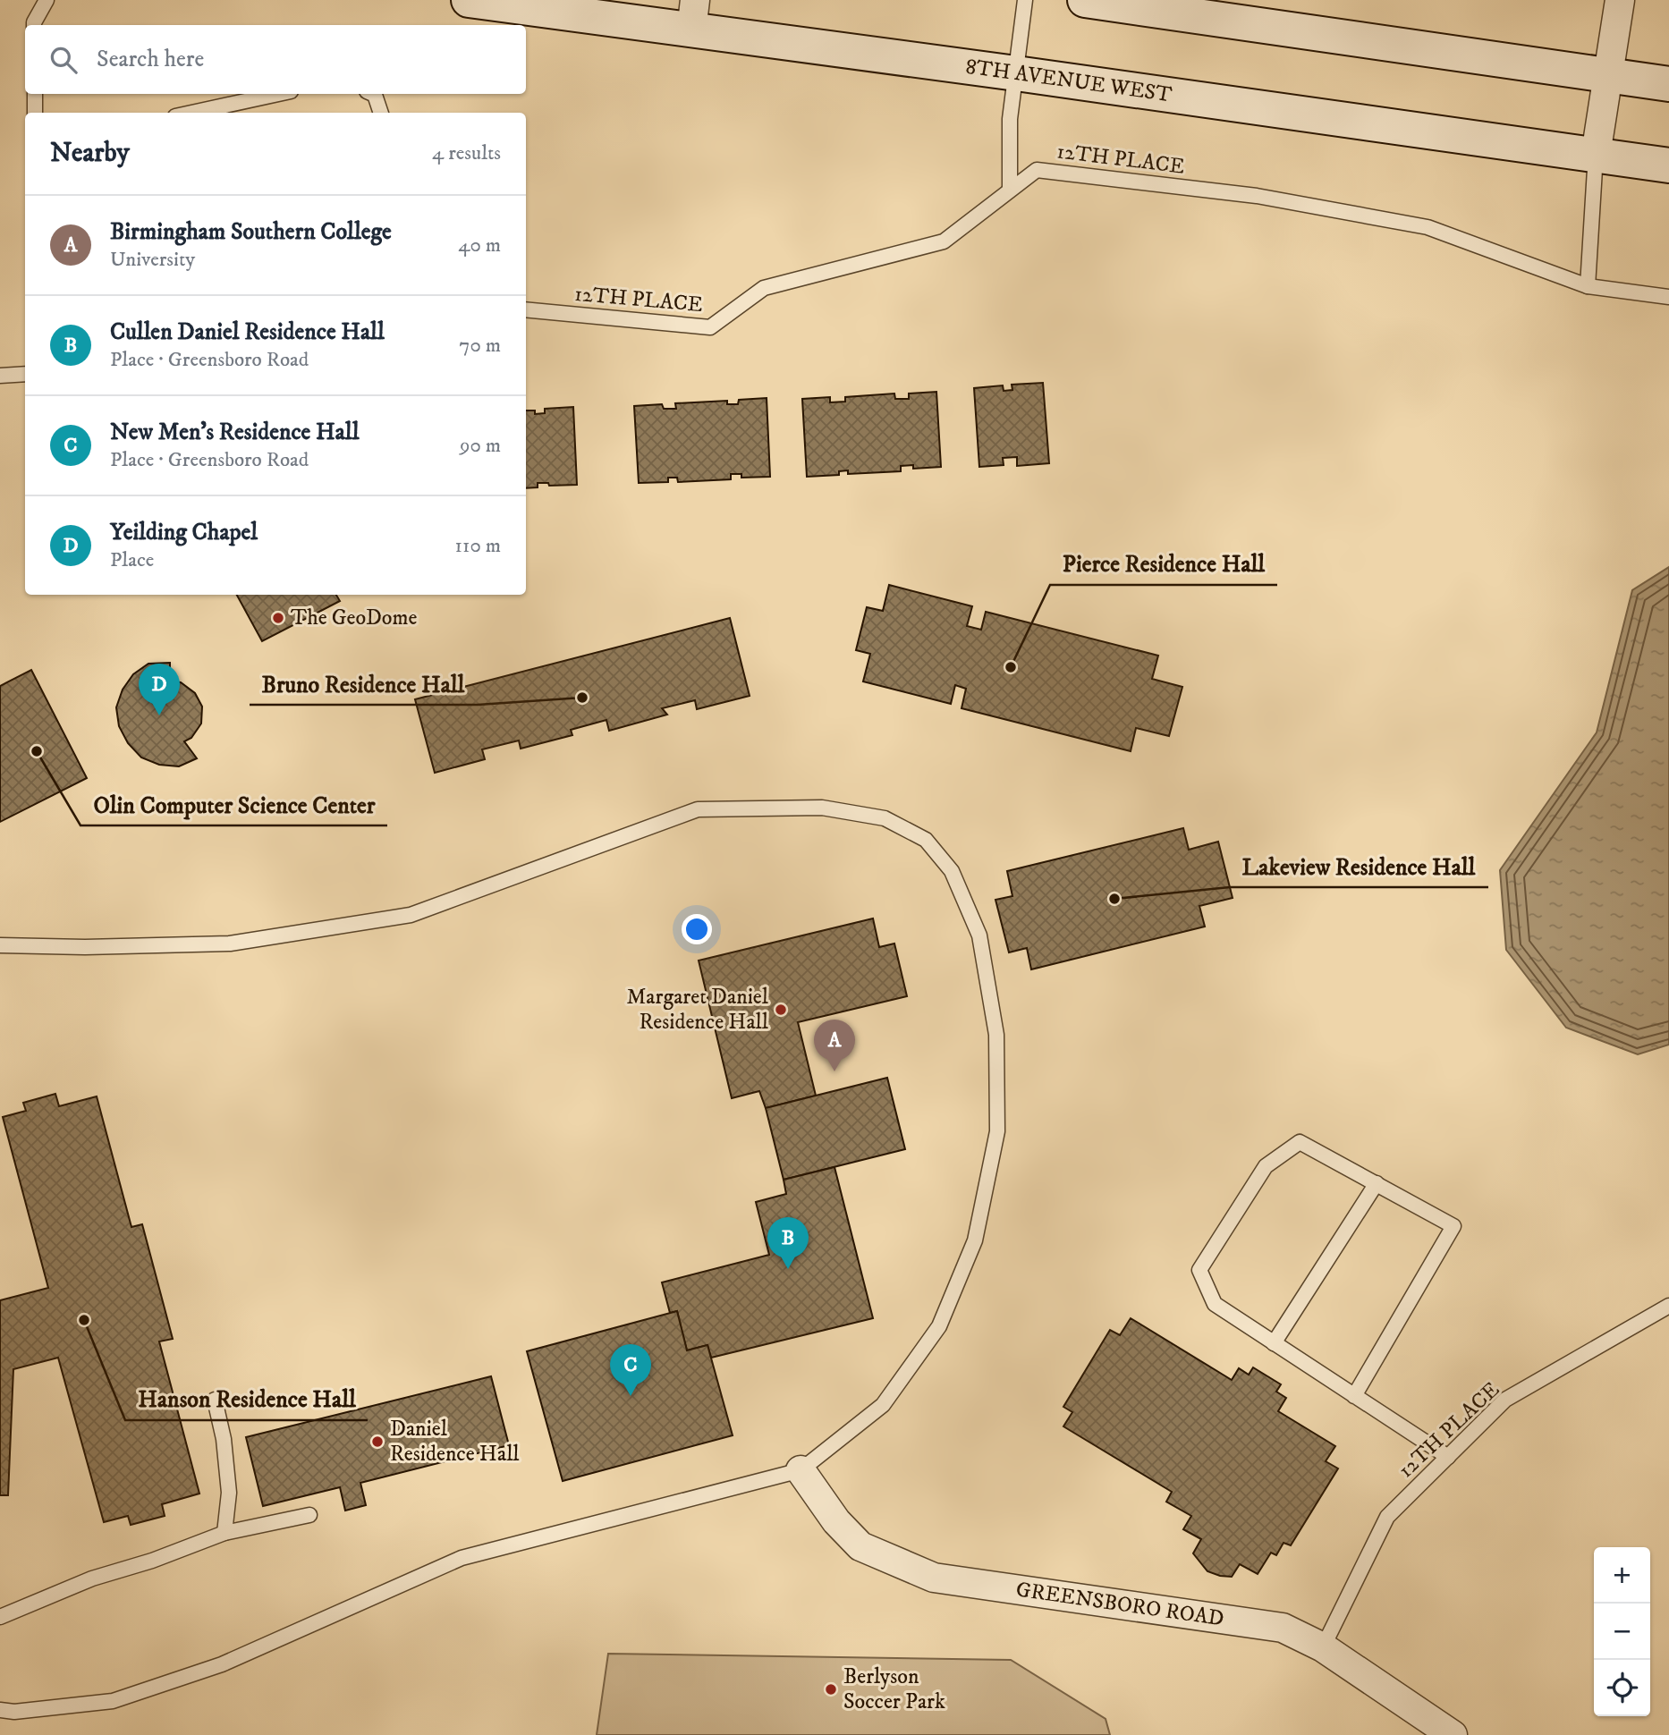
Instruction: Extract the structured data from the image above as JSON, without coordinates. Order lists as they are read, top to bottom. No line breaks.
{"streets":{"main road":["8TH AVENUE WEST"],"street":["GREENSBORO ROAD"],"lane":["12TH PLACE"]},"crossings":[["12TH PLACE","GREENSBORO ROAD"]],"places":["The GeoDome","Pierce Residence Hall","Bruno Residence Hall","Olin Computer Science Center","Lakeview Residence Hall","Margaret Daniel Residence Hall","Hanson Residence Hall","Daniel Residence Hall","Berlyson Soccer Park"],"page":{"search":"Search here","heading":["Nearby","4 results"],"list":[{"mark":"A","name":"Birmingham Southern College","note":"University","value":"40 m"},{"mark":"B","name":"Cullen Daniel Residence Hall","note":"Place · Greensboro Road","value":"70 m"},{"mark":"C","name":"New Men's Residence Hall","note":"Place · Greensboro Road","value":"90 m"},{"mark":"D","name":"Yeilding Chapel","note":"Place","value":"110 m"}],"pins":["D","A","B","C"],"map_buttons":["+","−"]}}
